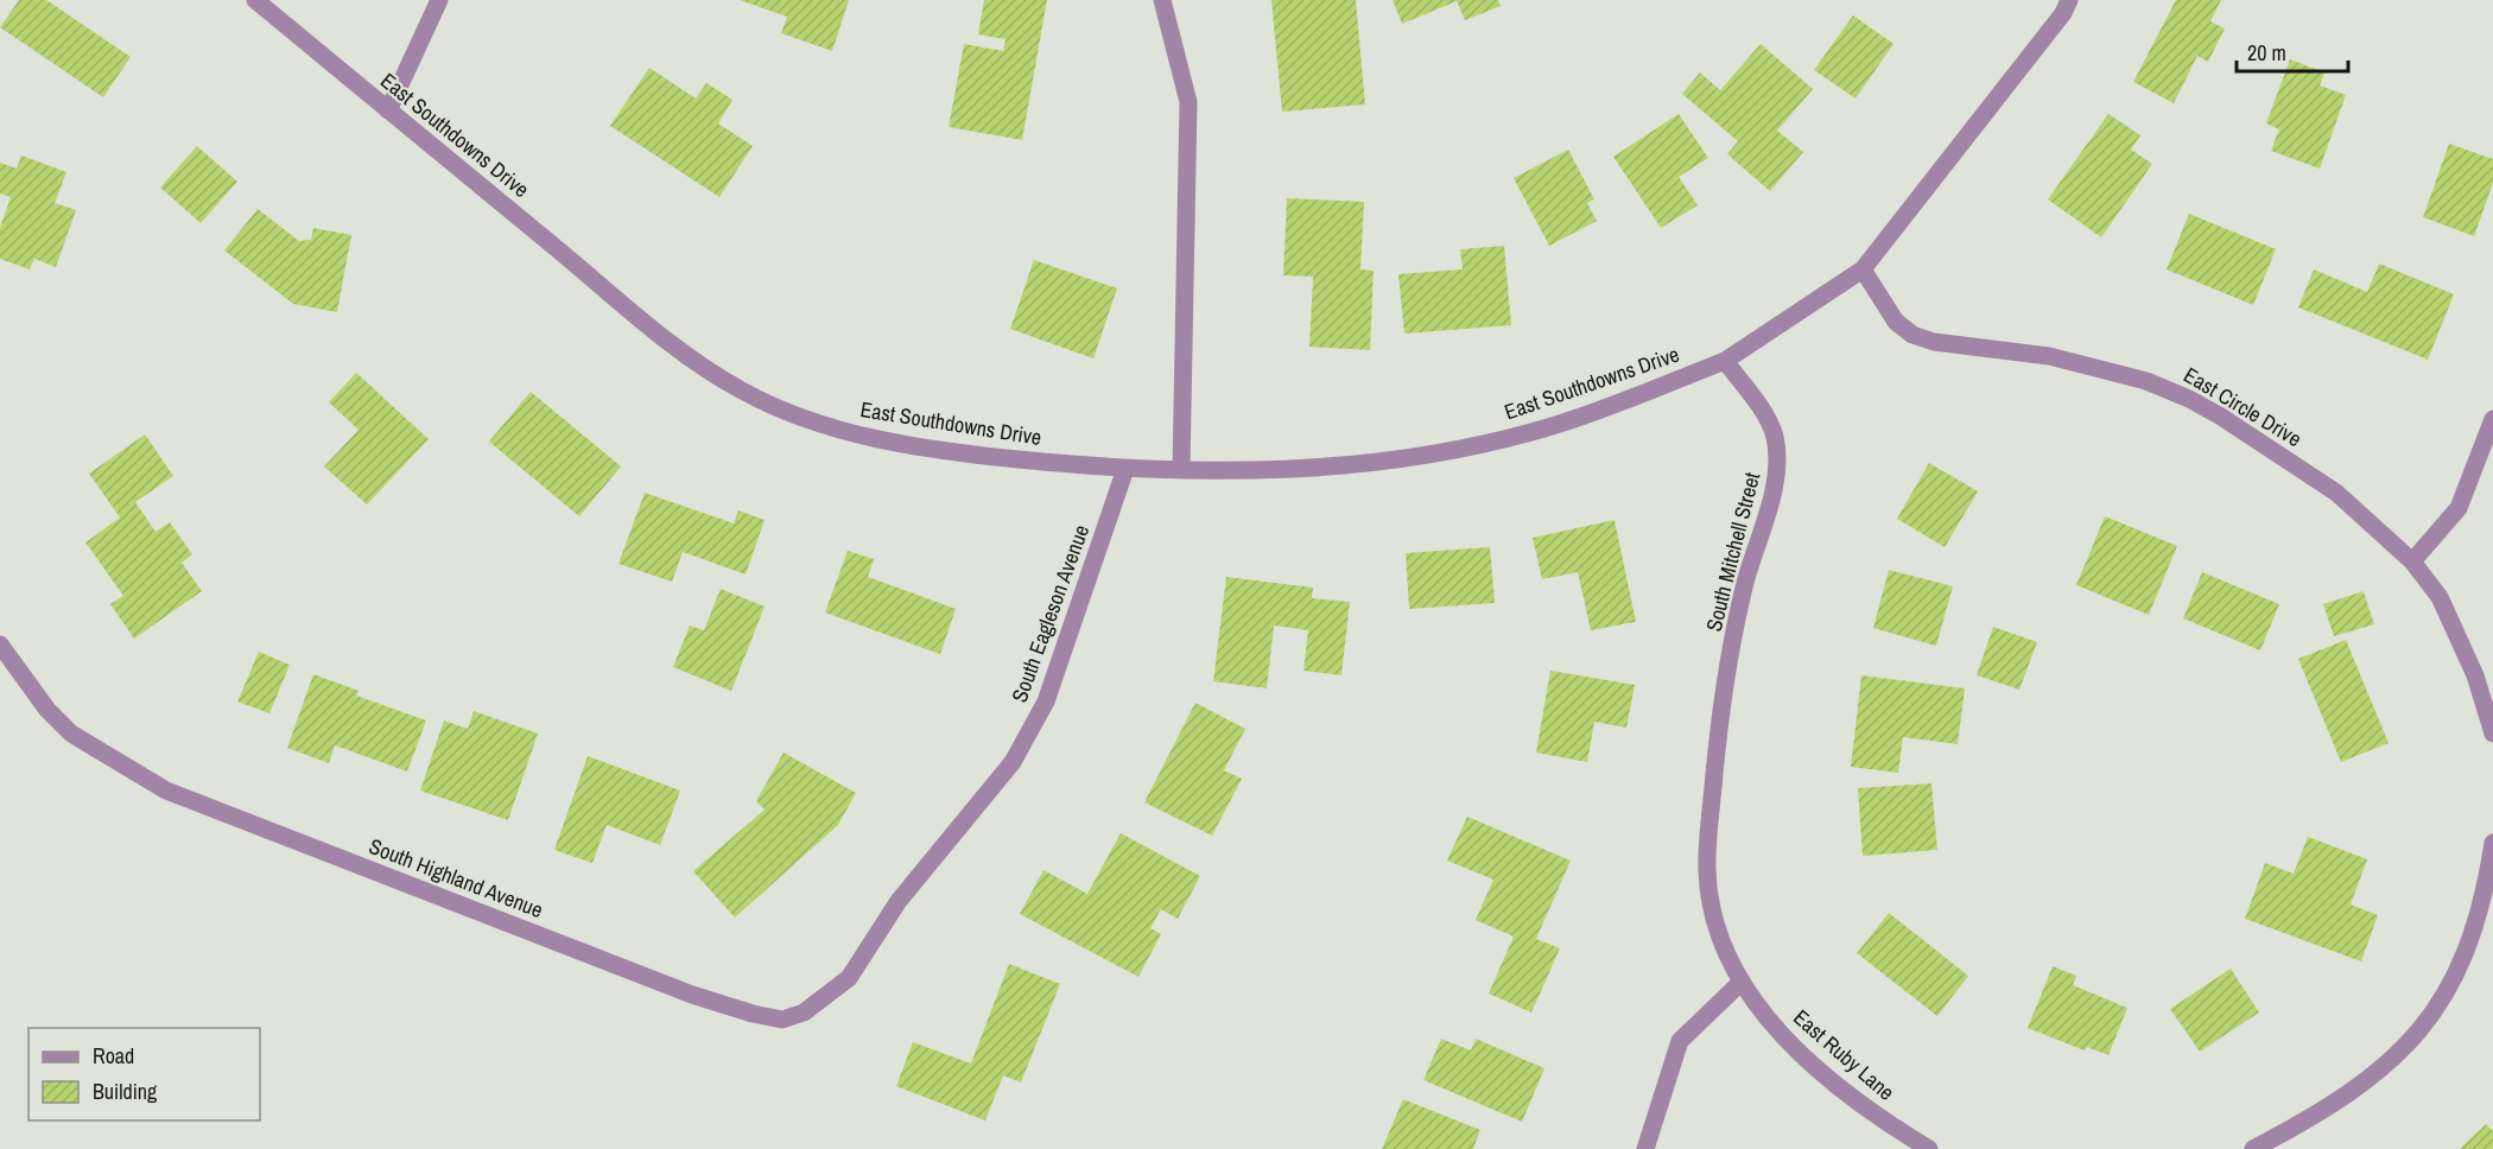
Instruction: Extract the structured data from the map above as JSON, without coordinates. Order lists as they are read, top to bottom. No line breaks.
{"streets":{"street":["East Southdowns Drive","East Circle Drive","South Mitchell Street","South Eagleson Avenue","South Highland Avenue","East Ruby Lane"]},"crossings":[["East Southdowns Drive","South Mitchell Street"],["East Southdowns Drive","South Eagleson Avenue"],["South Mitchell Street","East Ruby Lane"],["South Eagleson Avenue","South Highland Avenue"]],"legend":["Road","Building"],"scale_bar":"20 m"}
